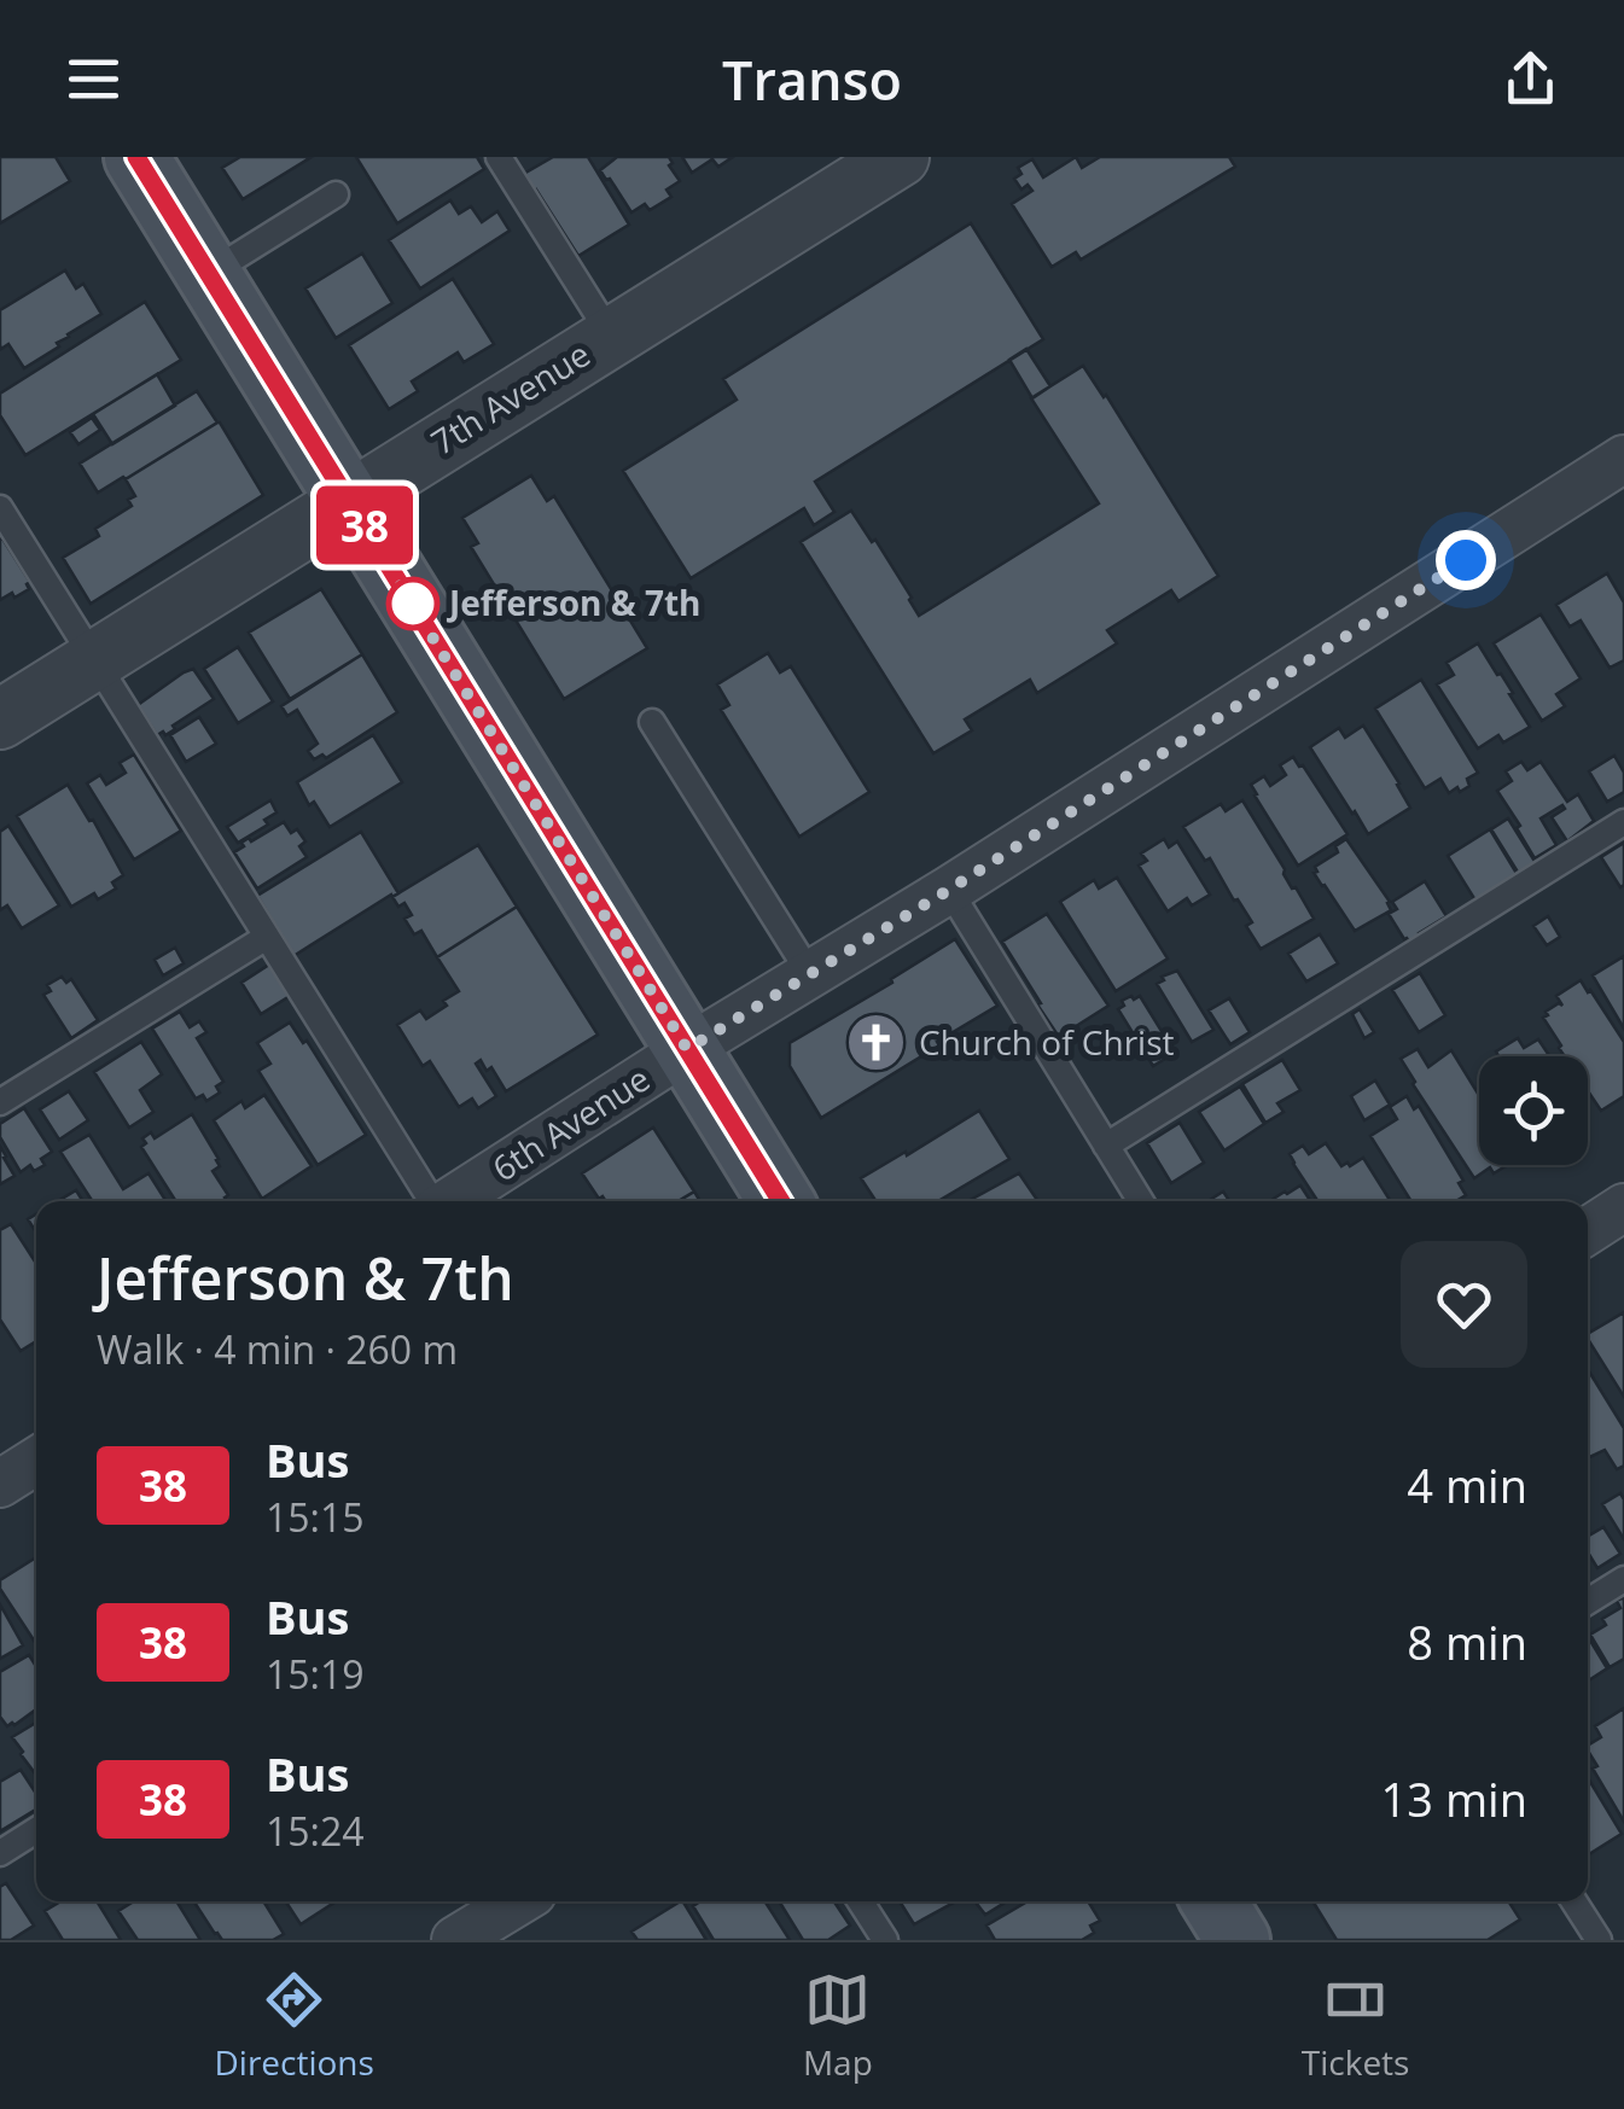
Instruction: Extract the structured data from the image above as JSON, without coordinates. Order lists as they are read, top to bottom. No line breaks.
{"streets":{"street":["7th Avenue","6th Avenue"]},"places":{"other":["Jefferson & 7th"],"church":["Church of Christ"]},"lines":["bus line 38"],"page":{"header":"Transo","on_map":"38","heading":["Jefferson & 7th","Walk · 4 min · 260 m"],"list":[{"mark":"38","name":"Bus","note":"15:15","value":"4 min"},{"mark":"38","name":"Bus","note":"15:19","value":"8 min"},{"mark":"38","name":"Bus","note":"15:24","value":"13 min"}],"tabs":["Directions","Map","Tickets"]}}
